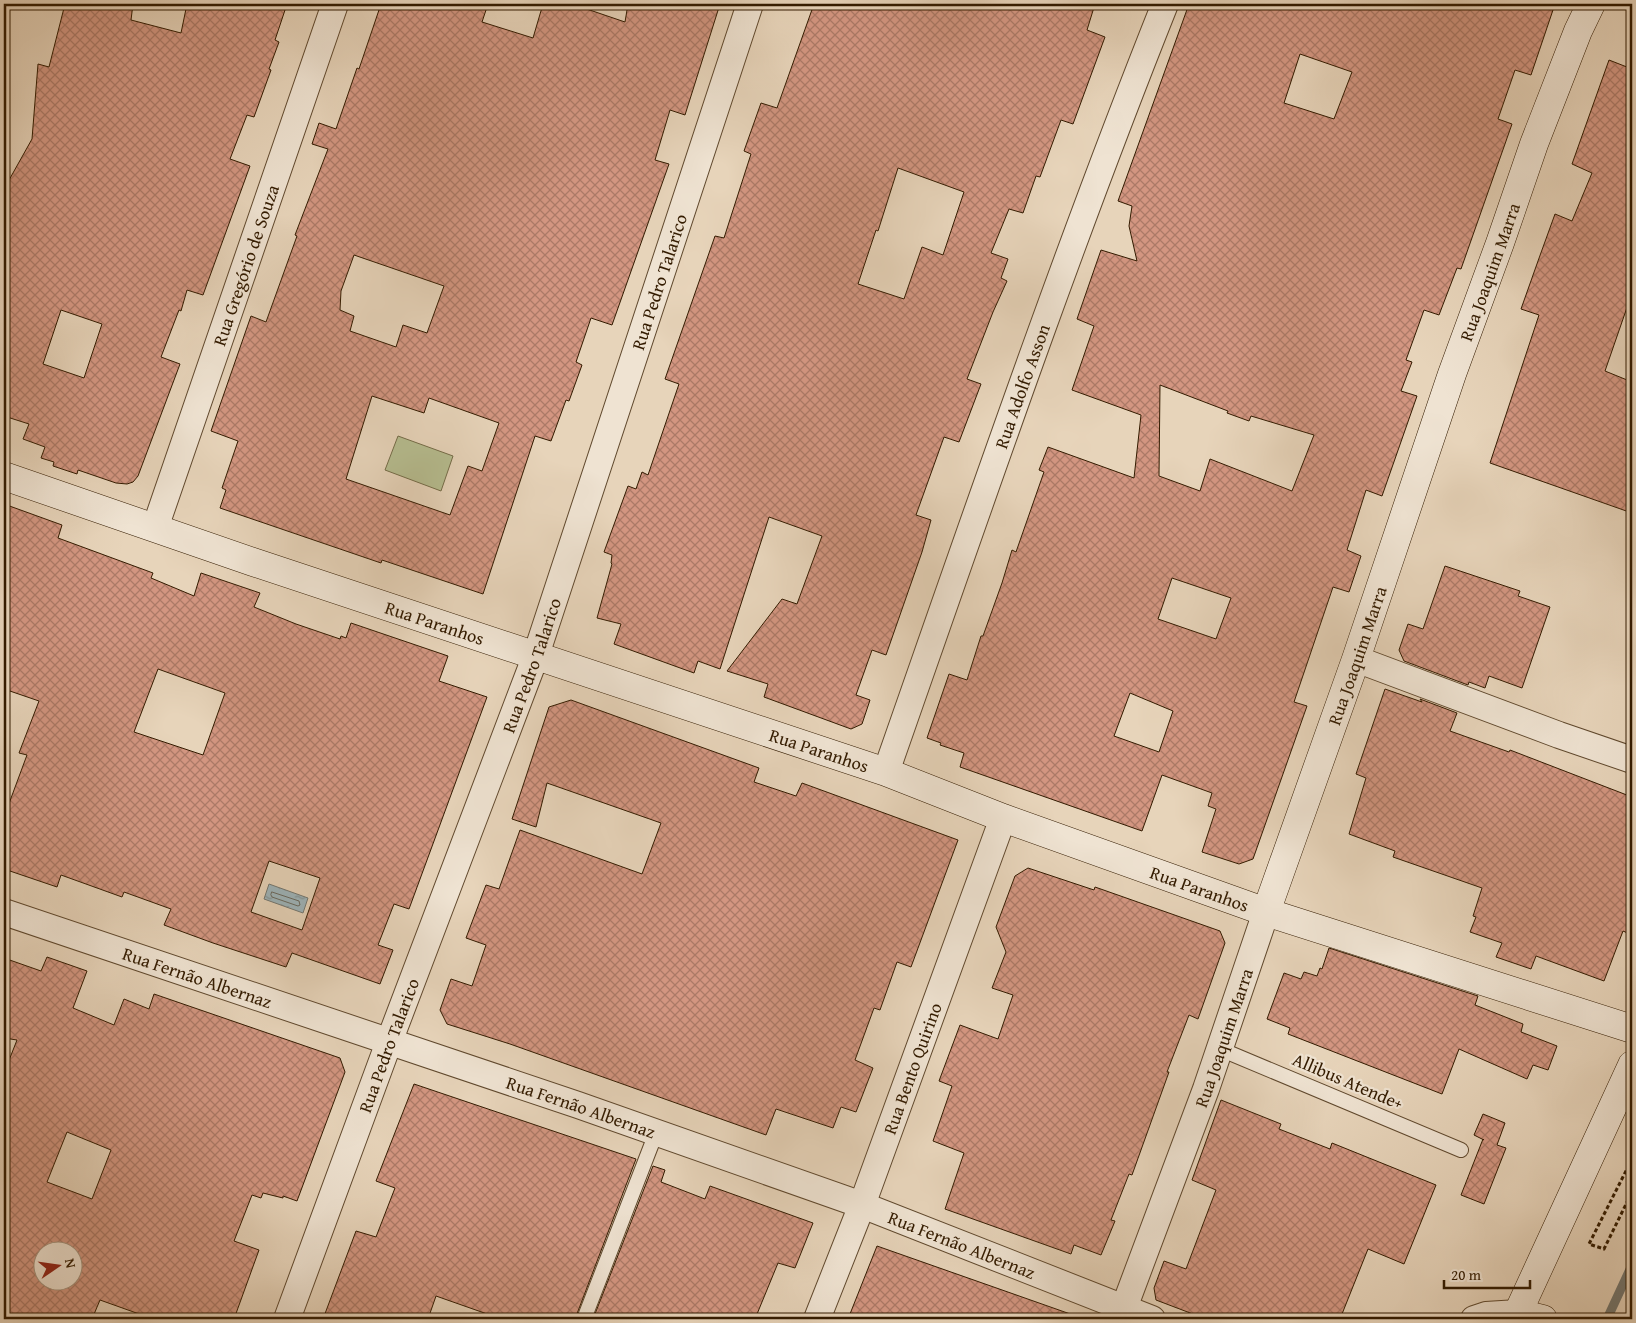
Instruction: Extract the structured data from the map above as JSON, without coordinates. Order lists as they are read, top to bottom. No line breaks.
{"streets":{"street":["Rua Gregório de Souza","Rua Joaquim Marra","Rua Pedro Talarico","Rua Adolfo Asson","Rua Paranhos","Rua Fernão Albernaz","Rua Bento Quirino"],"lane":["Allibus Atende+"]},"crossings":[["Rua Gregório de Souza","Rua Paranhos"],["Rua Joaquim Marra","Rua Paranhos"],["Rua Joaquim Marra","Rua Fernão Albernaz"],["Rua Joaquim Marra","Allibus Atende+"],["Rua Pedro Talarico","Rua Paranhos"],["Rua Pedro Talarico","Rua Fernão Albernaz"],["Rua Adolfo Asson","Rua Paranhos"],["Rua Paranhos","Rua Bento Quirino"],["Rua Fernão Albernaz","Rua Bento Quirino"]],"scale_bar":"20 m","north":"right"}
